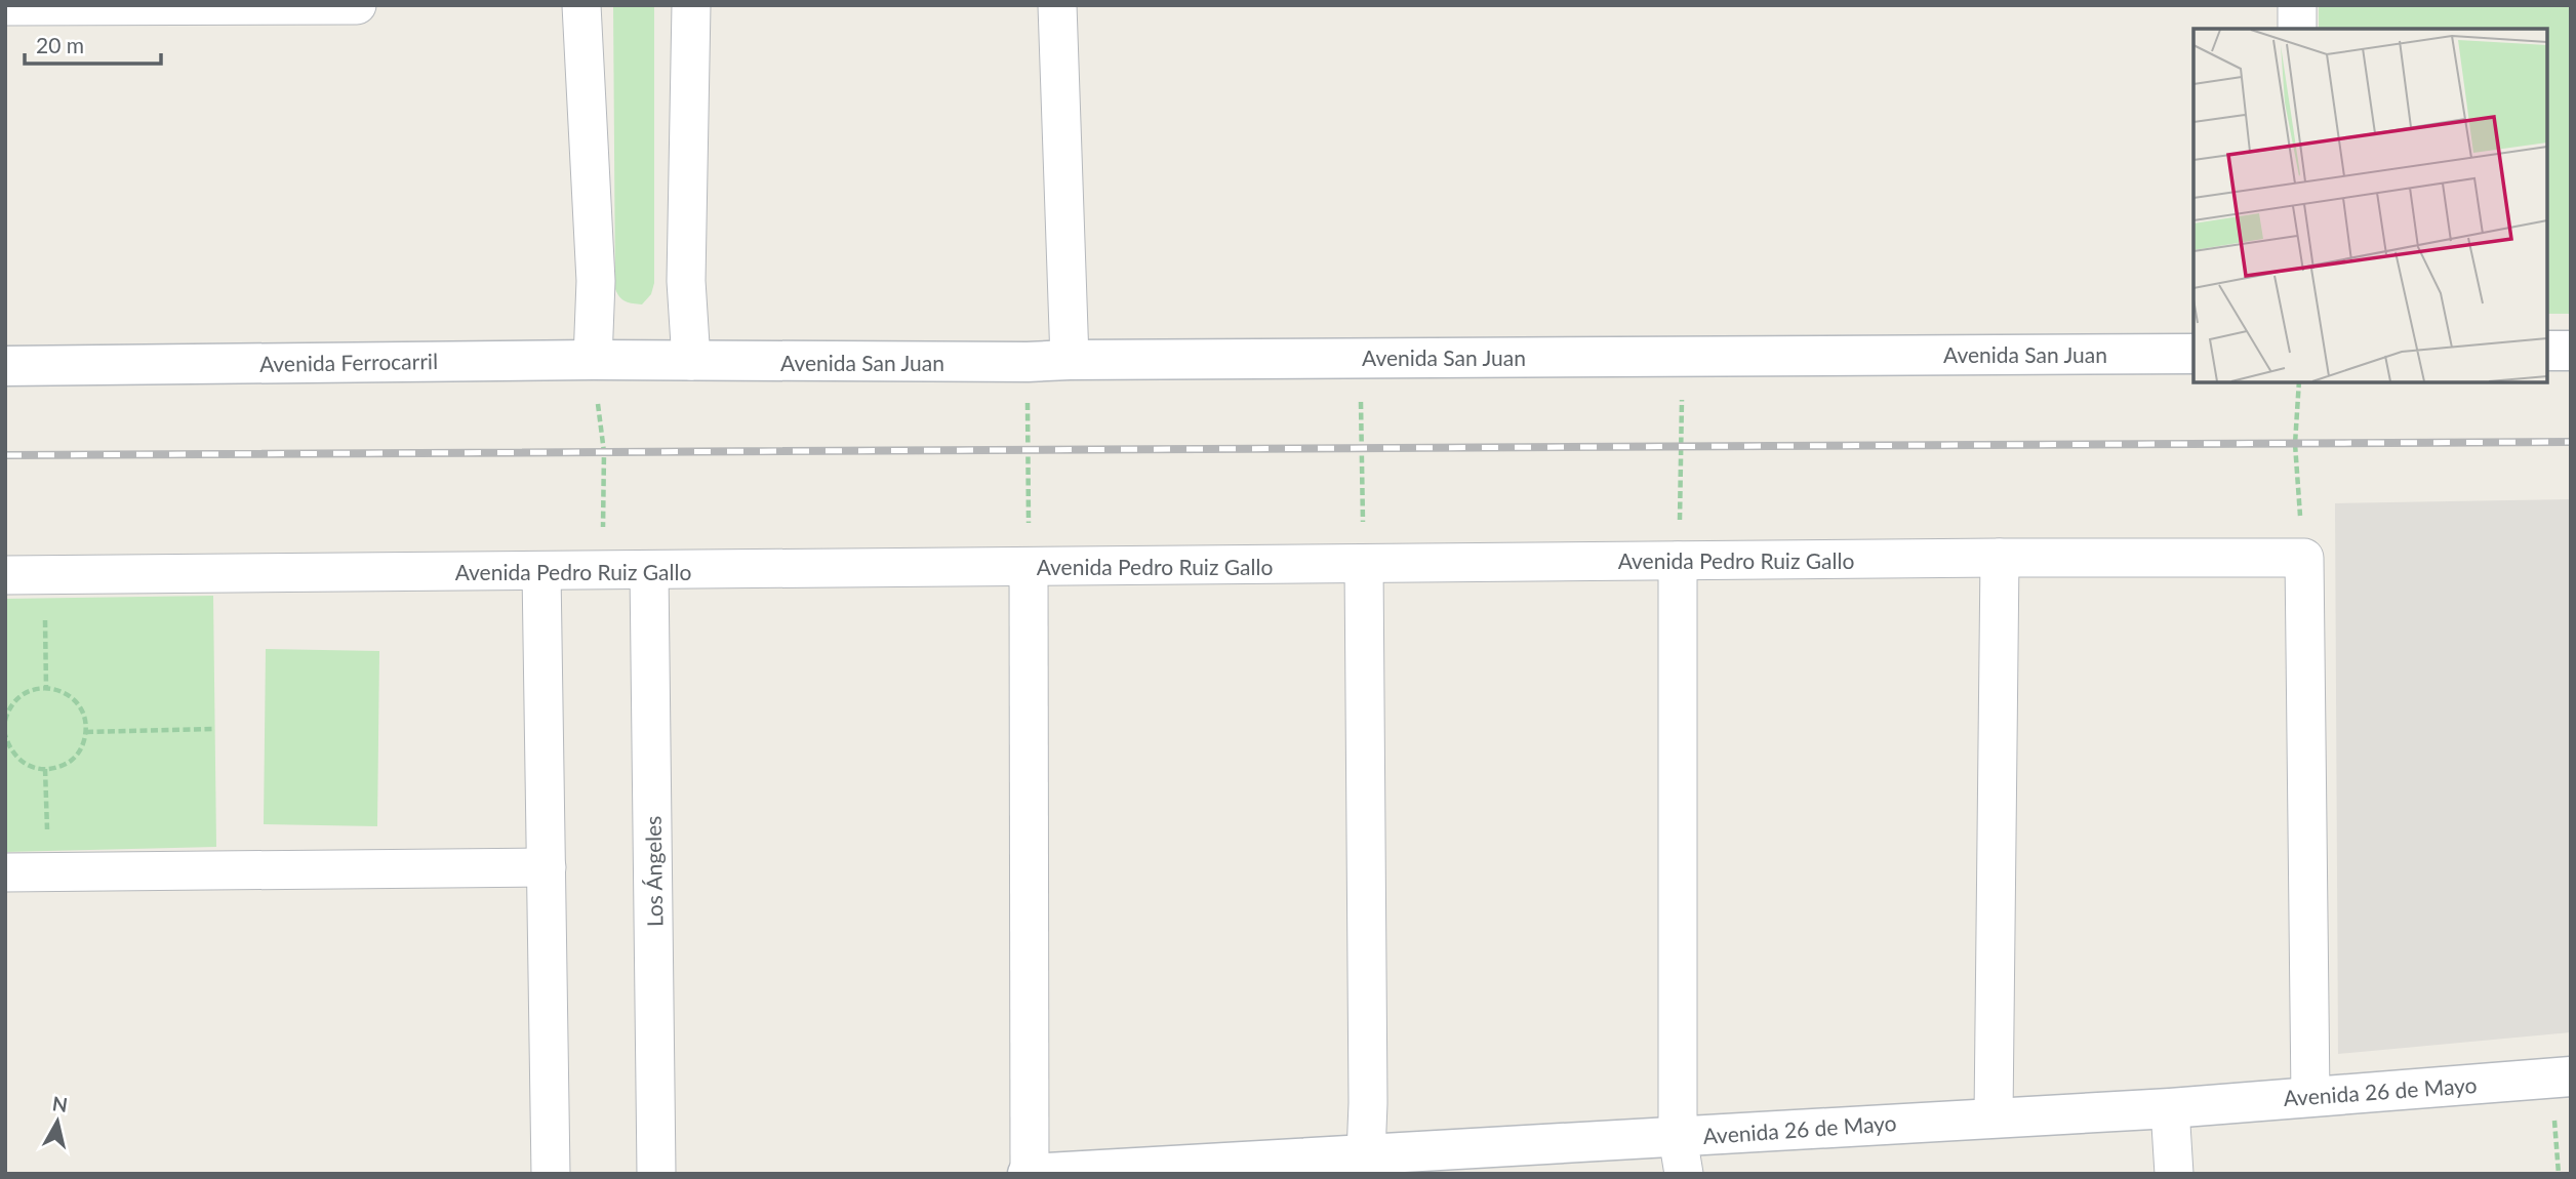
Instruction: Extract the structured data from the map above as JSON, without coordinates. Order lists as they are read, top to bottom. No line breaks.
{"streets":{"street":["Avenida San Juan","Avenida Ferrocarril","Avenida Pedro Ruiz Gallo","Los Ángeles","Avenida 26 de Mayo"]},"crossings":[["Avenida San Juan","Avenida Ferrocarril"],["Avenida Pedro Ruiz Gallo","Los Ángeles"]],"scale_bar":"20 m","north":"top"}
